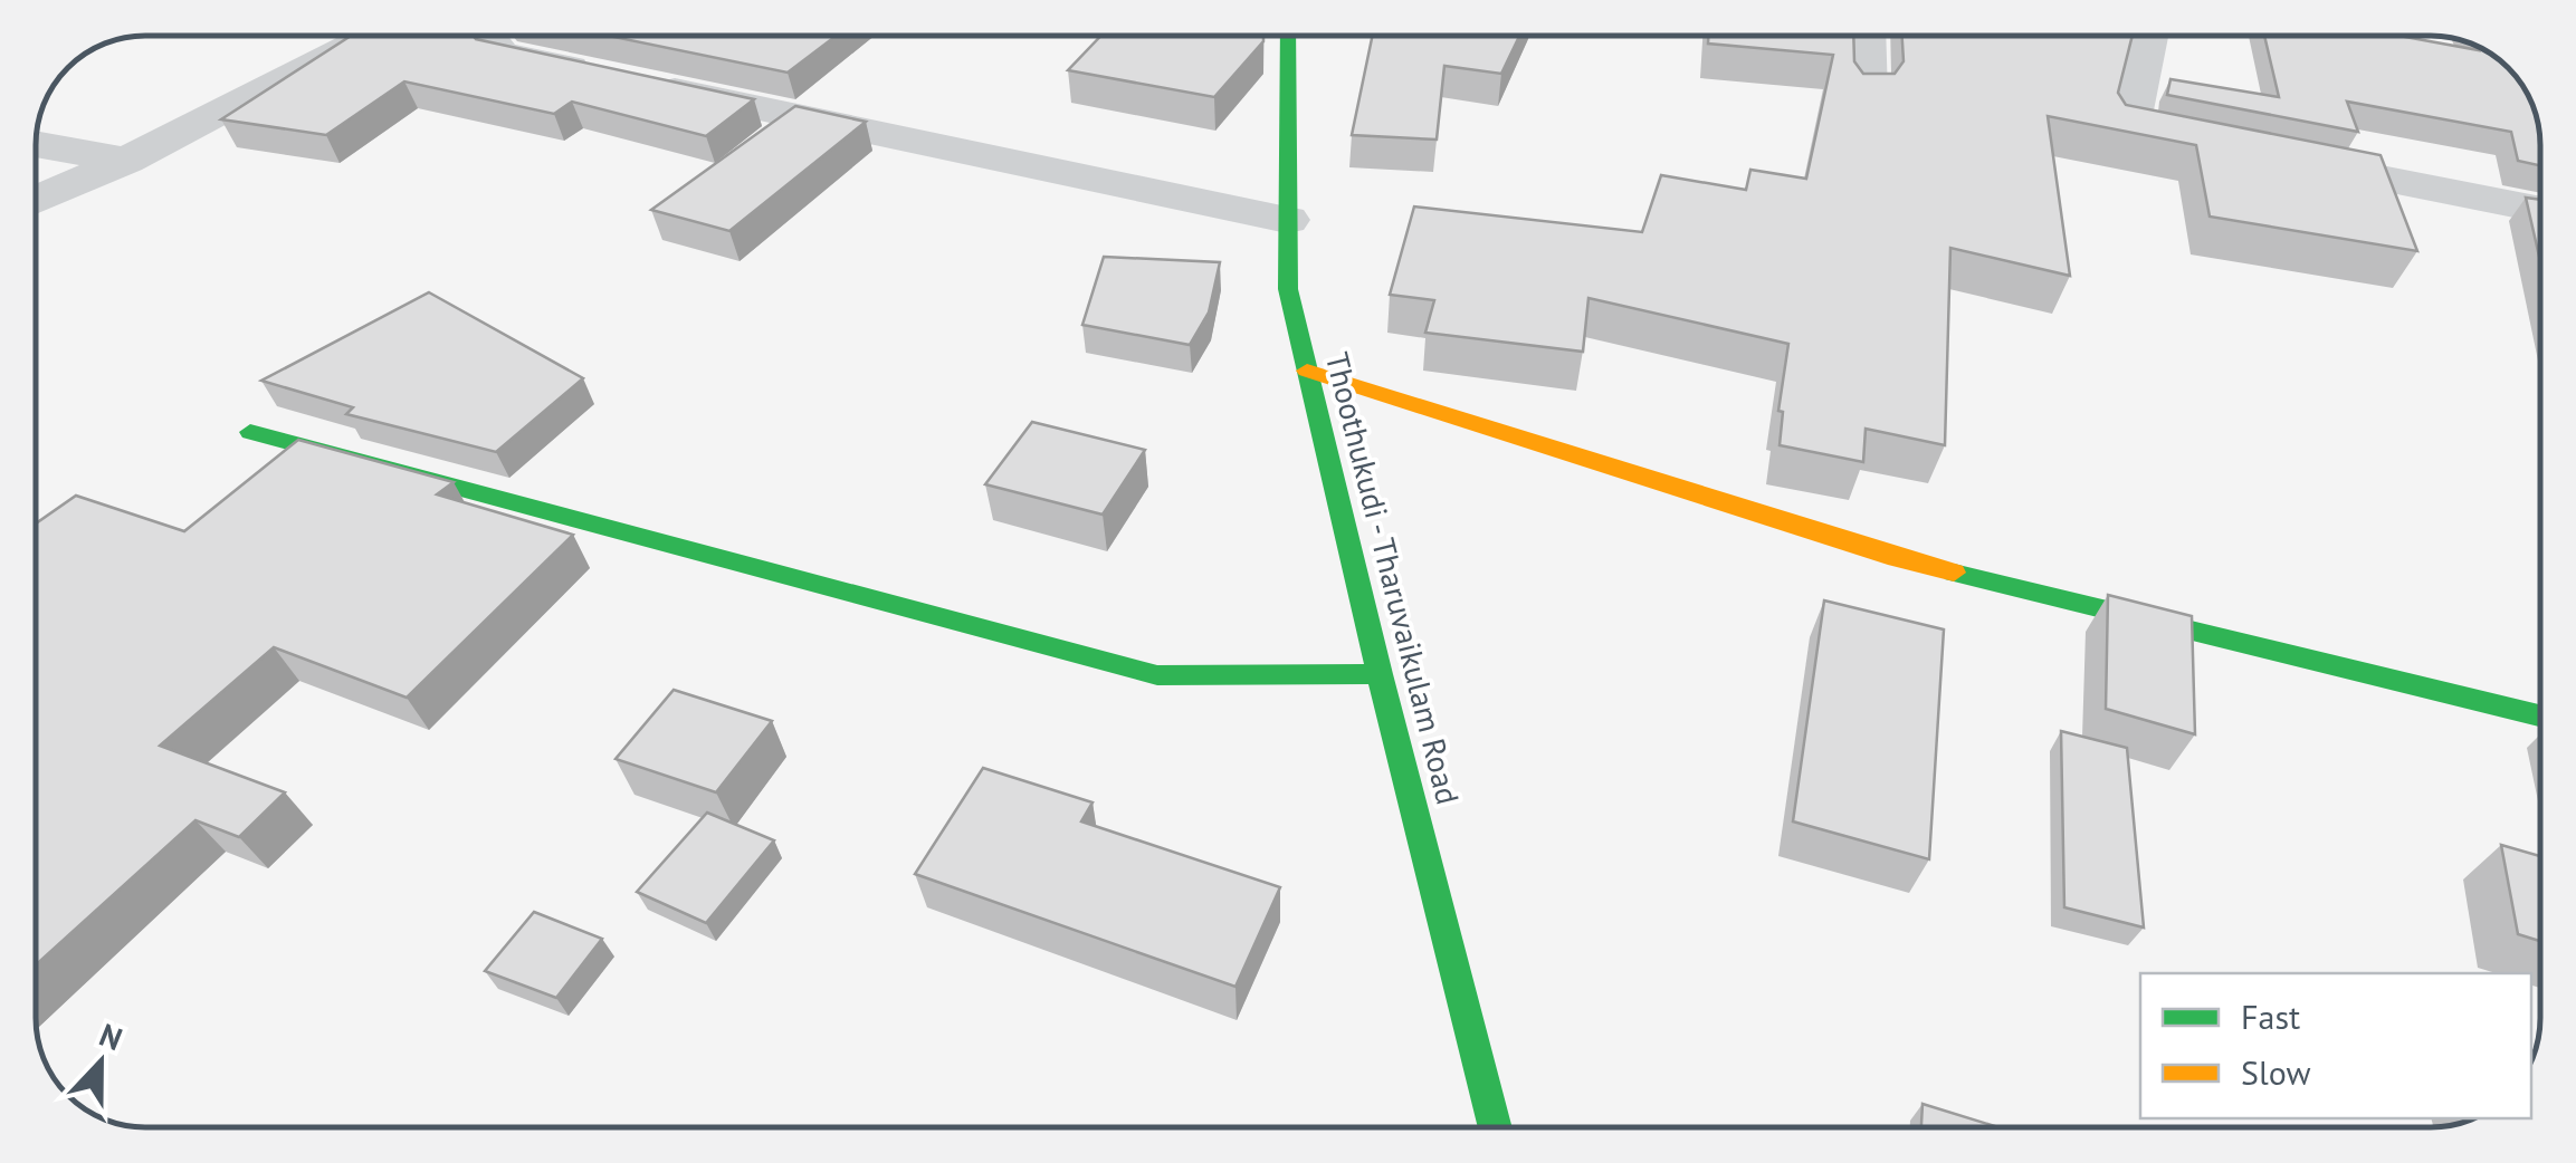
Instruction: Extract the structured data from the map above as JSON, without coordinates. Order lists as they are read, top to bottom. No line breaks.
{"streets":{"street":["Thoothukudi - Tharuvaikulam Road"]},"legend":["Fast","Slow"],"north":"top"}
